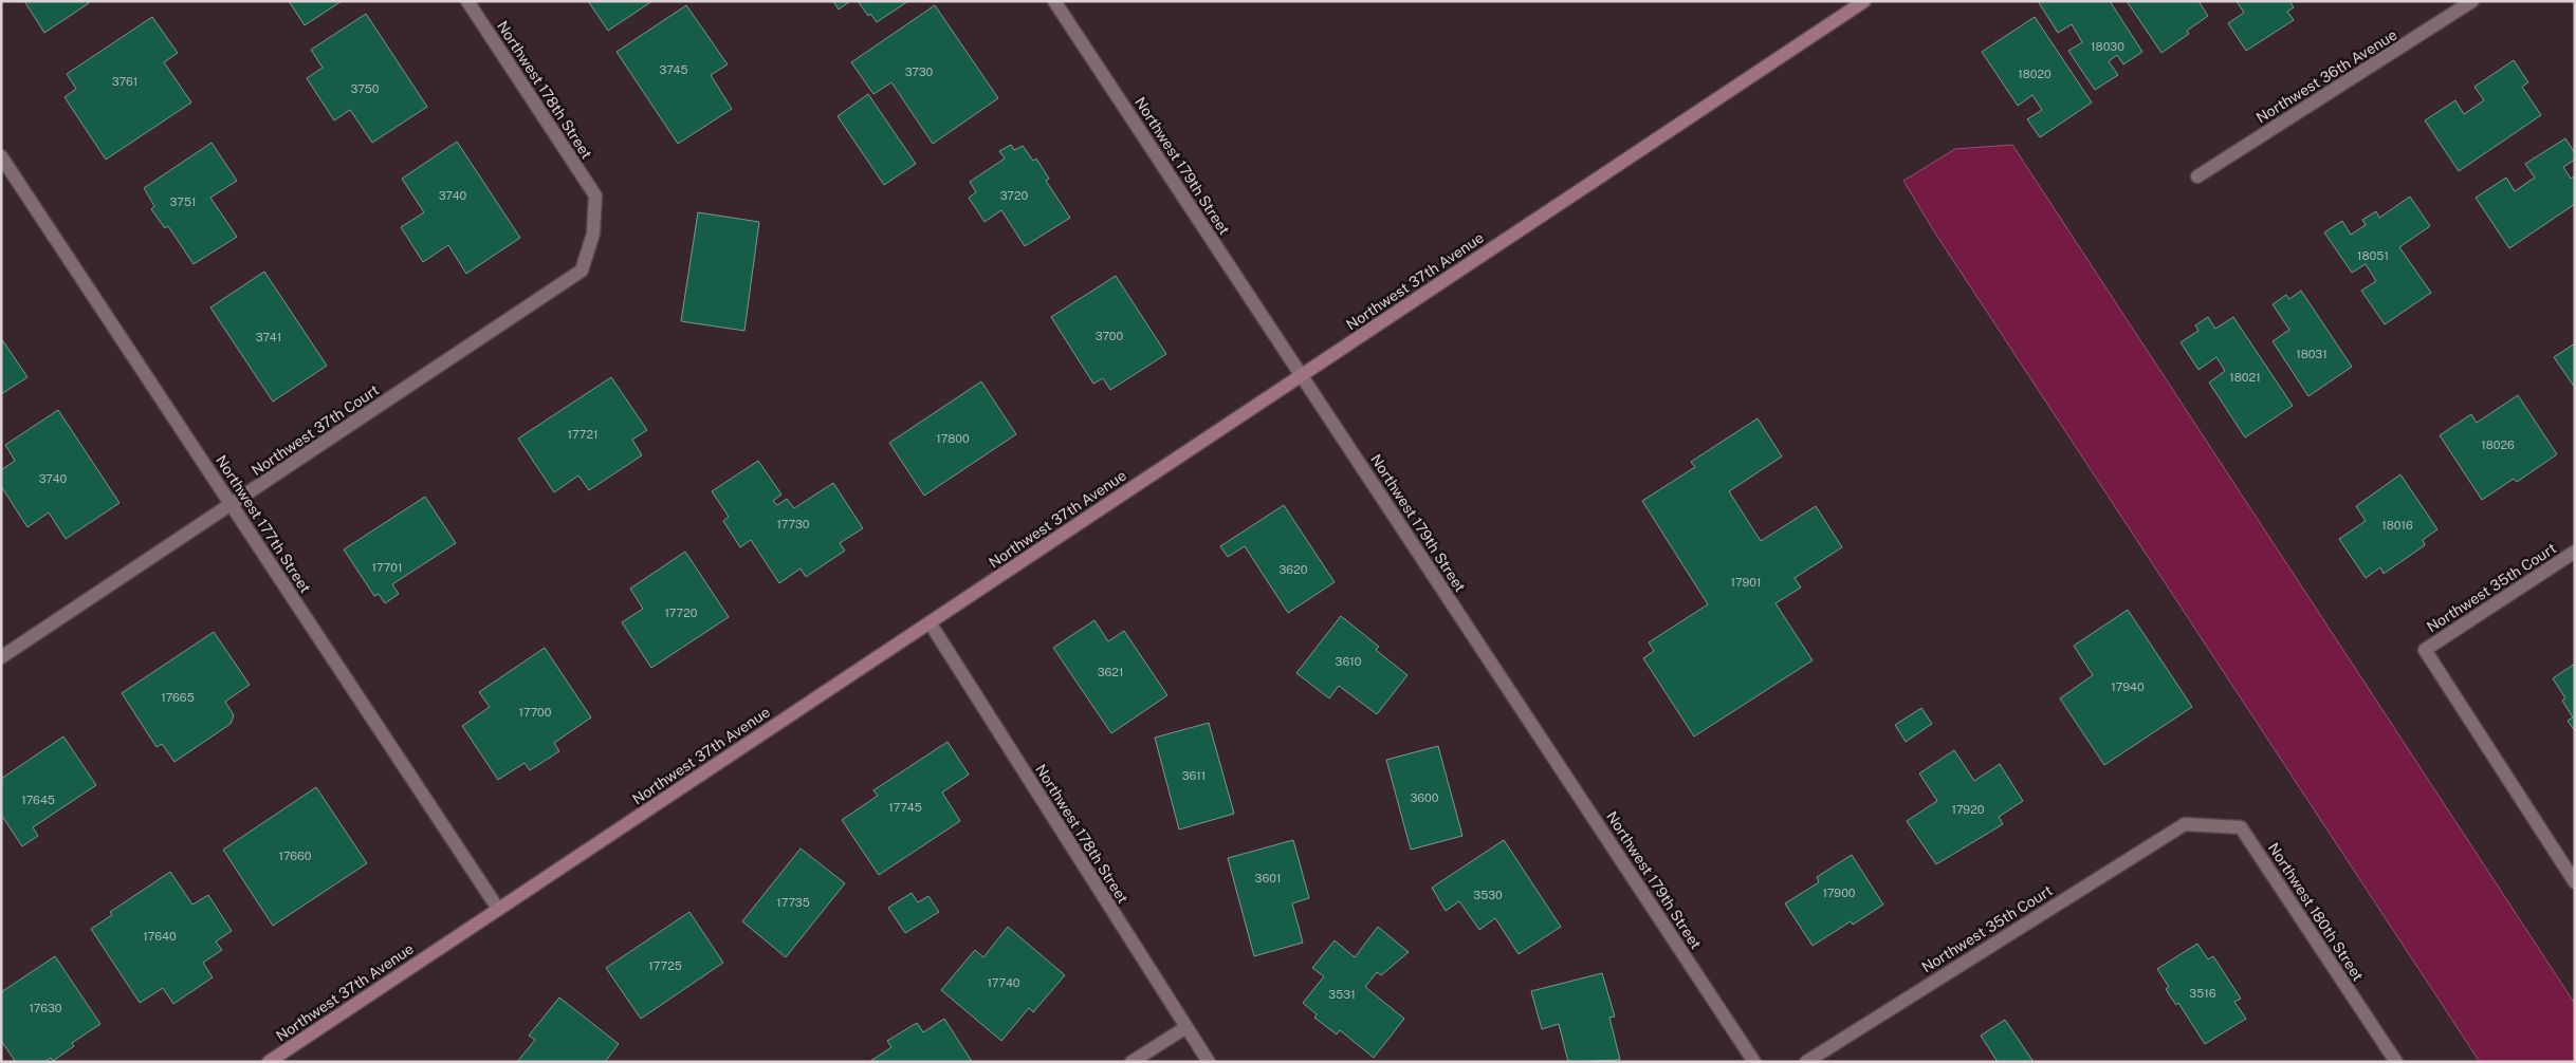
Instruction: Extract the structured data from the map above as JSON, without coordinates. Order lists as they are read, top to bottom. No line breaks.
{"streets":{"main road":["Northwest 37th Avenue"],"street":["Northwest 36th Avenue","Northwest 178th Street","Northwest 179th Street","Northwest 37th Court","Northwest 177th Street","Northwest 35th Court","Northwest 180th Street"]},"crossings":[["Northwest 178th Street","Northwest 37th Avenue"],["Northwest 178th Street","Northwest 37th Court"],["Northwest 179th Street","Northwest 37th Avenue"],["Northwest 37th Avenue","Northwest 177th Street"],["Northwest 37th Court","Northwest 177th Street"],["Northwest 35th Court","Northwest 180th Street"]],"house_numbers":["18030","3745","3730","18020","3761","3750","3740","3720","3751","18051","3700","3741","18031","18021","17721","17800","18026","3740","17730","18016","17701","3620","17901","17720","3610","3621","17940","17665","17700","3611","3600","17645","17745","17920","17660","3601","17900","3530","17735","17640","17725","17740","3516","3531","17630"]}
